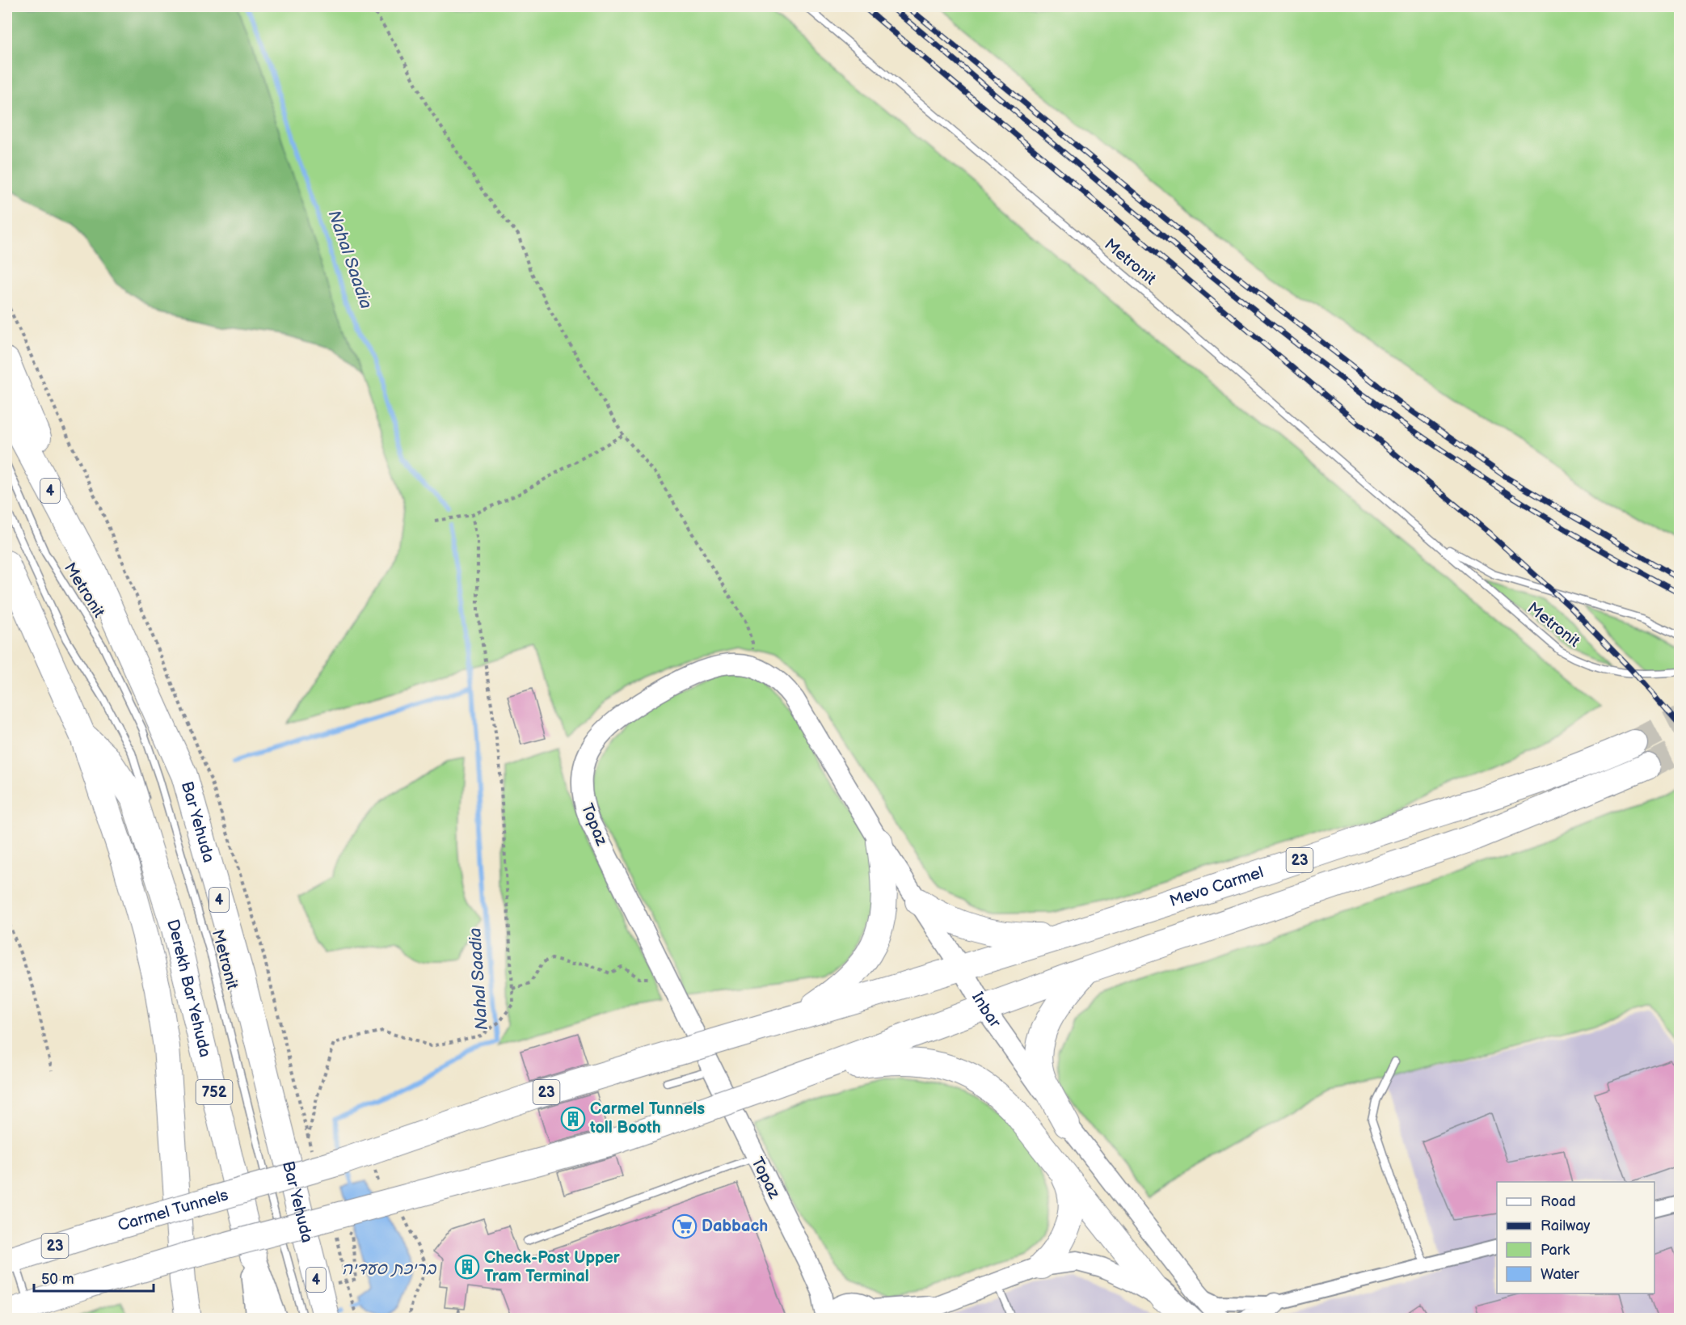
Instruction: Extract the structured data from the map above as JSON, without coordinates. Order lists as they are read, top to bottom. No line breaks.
{"streets":{"highway":["4","Bar Yehuda","23","Mevo Carmel","Derekh Bar Yehuda","752","Carmel Tunnels"],"street":["Topaz","Inbar"],"lane":["Metronit"]},"crossings":[["Topaz","Inbar"],["23","Mevo Carmel"],["23","Inbar"],["23","Carmel Tunnels"],["Mevo Carmel","Inbar"]],"water":["Nahal Saadia","בריכת סעדיה"],"places":{"building":["Carmel Tunnels toll Booth","Check-Post Upper Tram Terminal"],"supermarket":["Dabbach"]},"legend":["Road","Railway","Park","Water"],"scale_bar":"50 m"}
